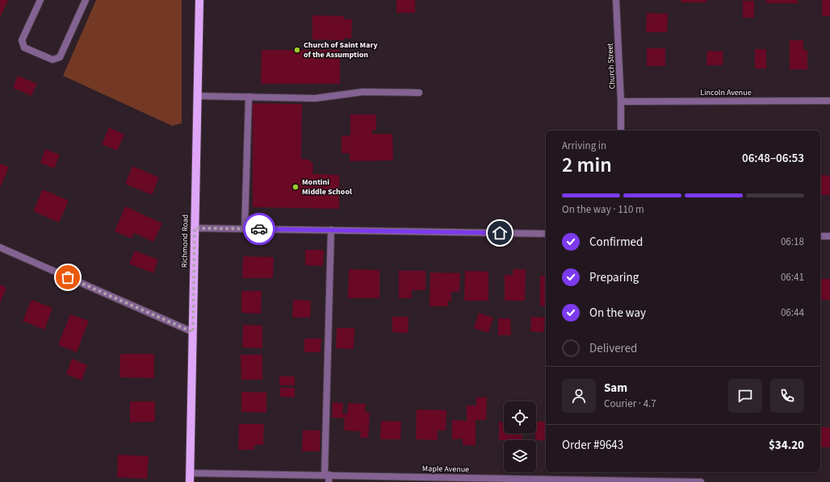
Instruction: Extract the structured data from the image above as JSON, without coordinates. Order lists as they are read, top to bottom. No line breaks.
{"streets":{"main road":["Richmond Road"],"street":["Church Street","Lincoln Avenue","Maple Avenue"]},"crossings":[["Church Street","Lincoln Avenue"],["Richmond Road","Maple Avenue"]],"places":["Church of Saint Mary of the Assumption","Montini Middle School"],"page":{"heading":["2 min","Arriving in","06:48–06:53"],"panel":["Sam","Courier · 4.7","Order #9643","$34.20"],"bar":"On the way · 110 m","list":[["Confirmed","06:18"],["Preparing","06:41"],["On the way","06:44"],"Delivered"]}}
